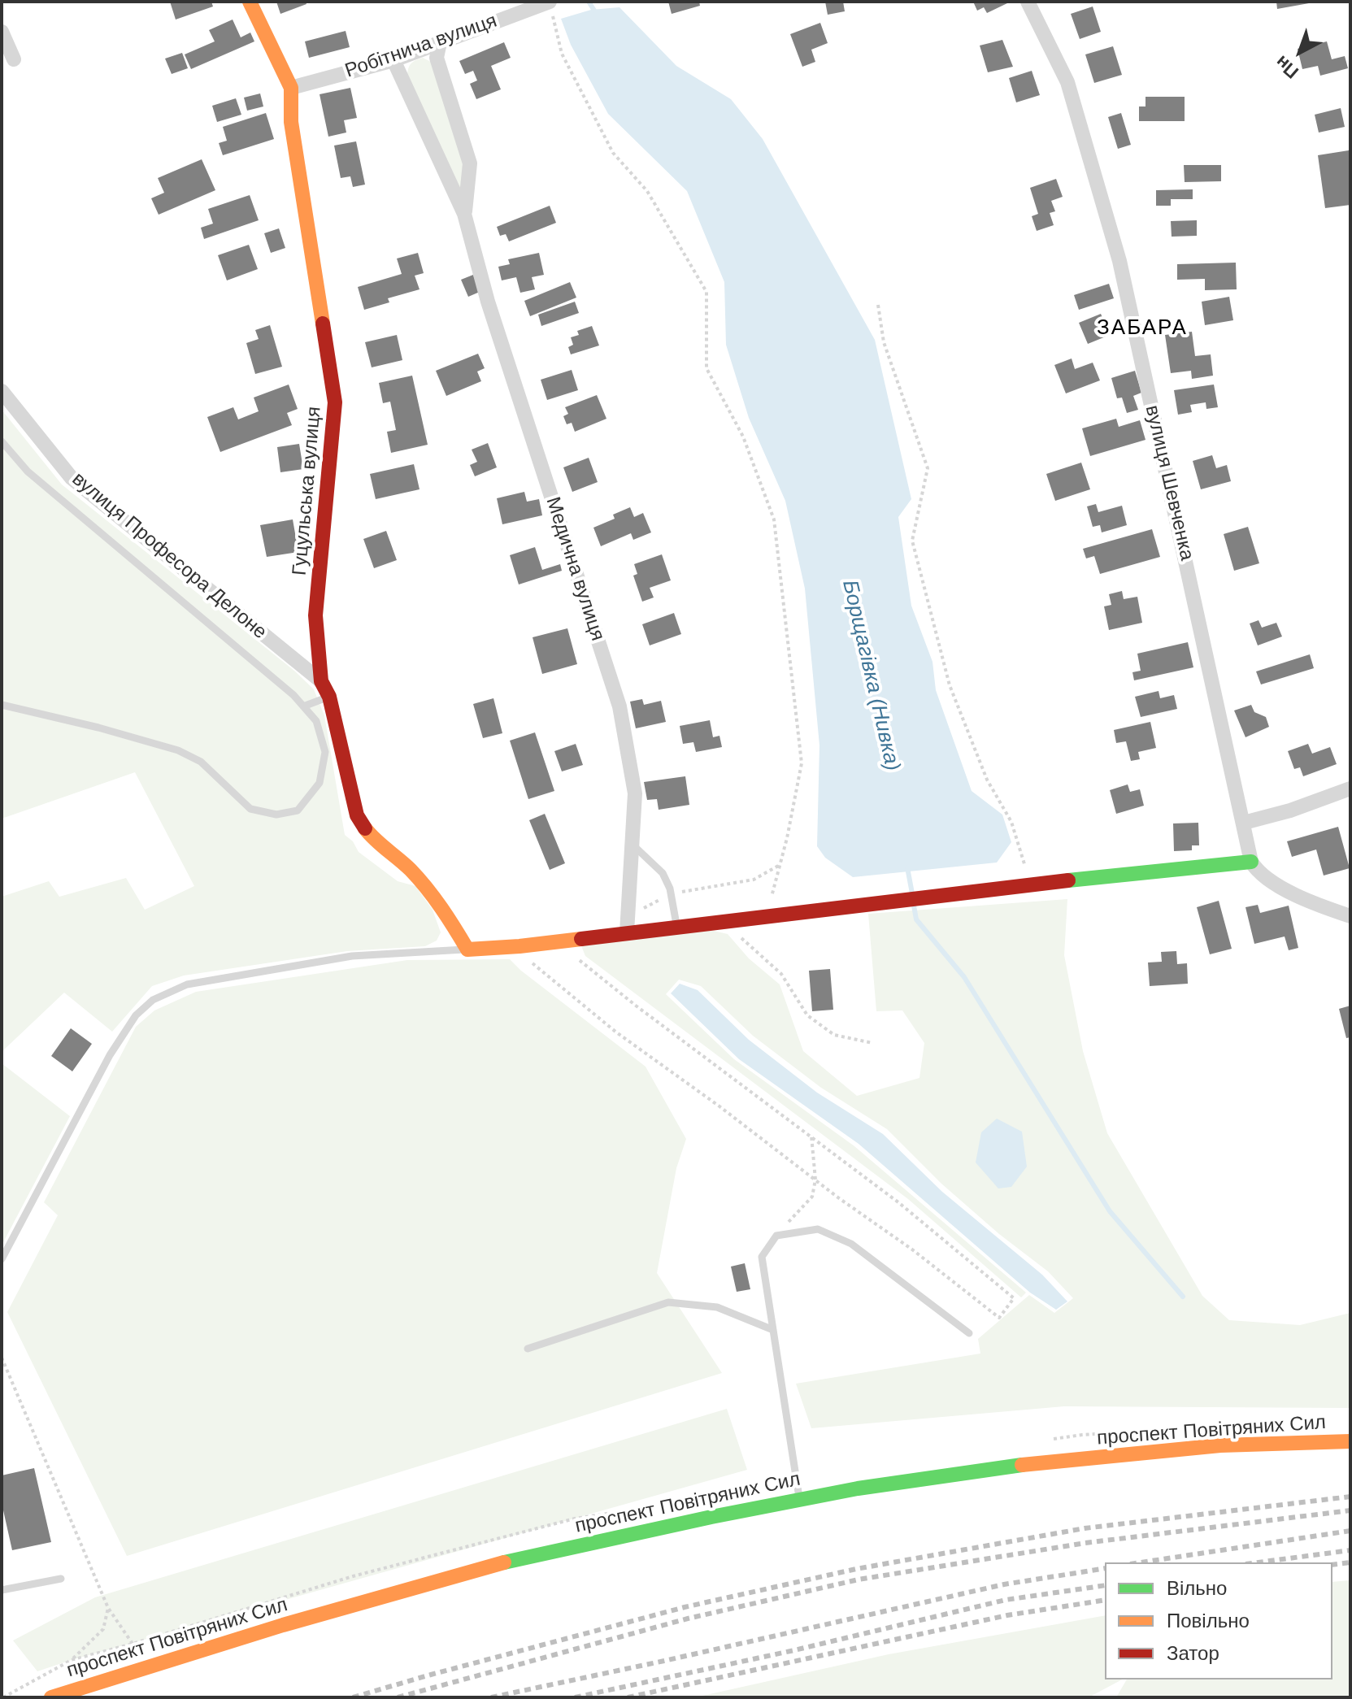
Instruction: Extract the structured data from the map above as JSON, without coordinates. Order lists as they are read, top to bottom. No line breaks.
{"streets":{"street":["Робітнича вулиця","вулиця Шевченка","Гуцульська вулиця","вулиця Професора Делоне","Медична вулиця","проспект Повітряних Сил"]},"crossings":[["Робітнича вулиця","Гуцульська вулиця"],["Робітнича вулиця","Медична вулиця"],["Гуцульська вулиця","вулиця Професора Делоне"]],"districts":["ЗАБАРА"],"water":["Борщагівка (Нивка)"],"legend":["Вільно","Повільно","Затор"],"north":"bottom left"}
